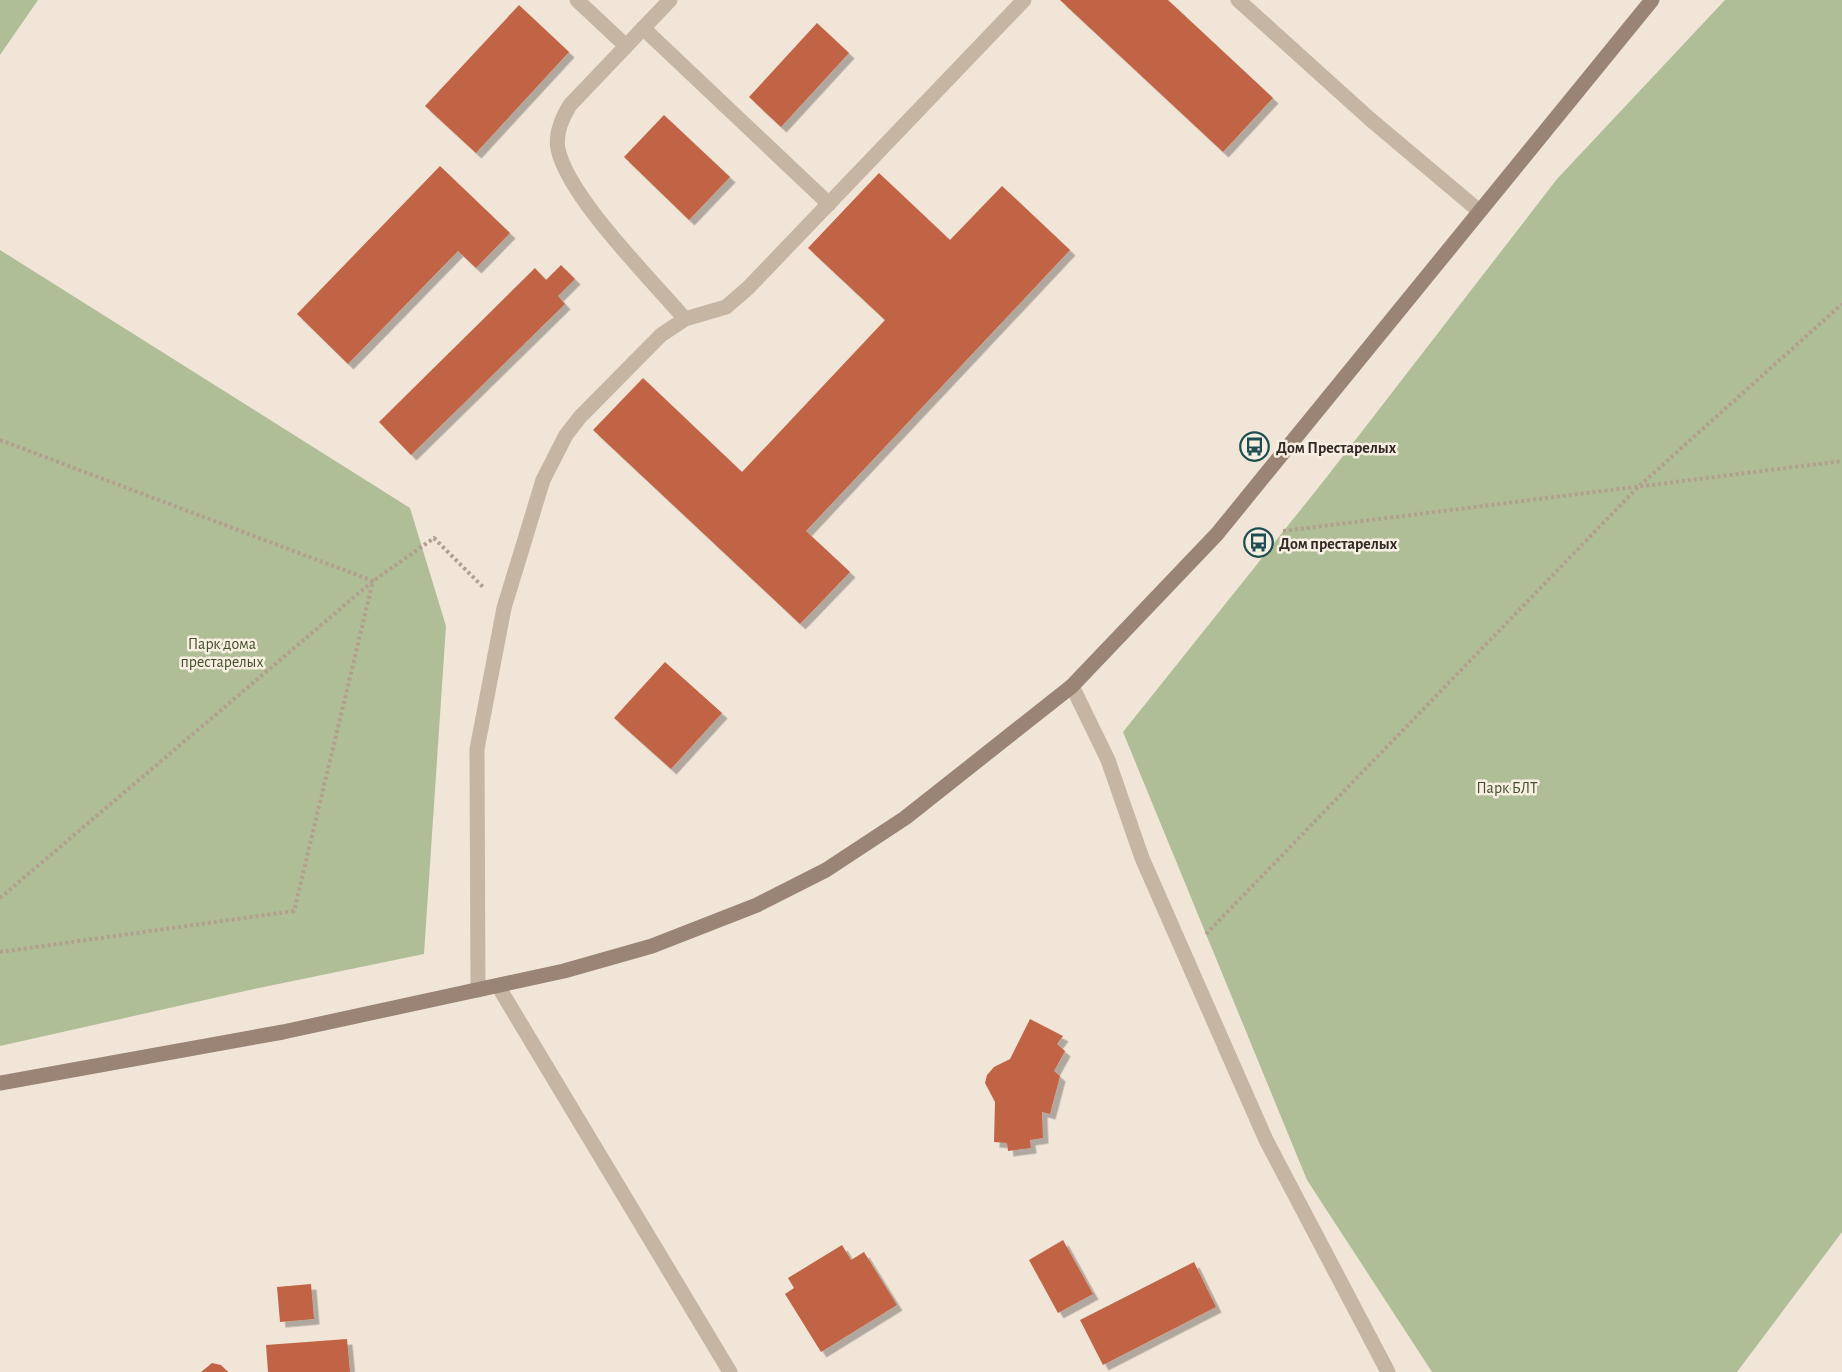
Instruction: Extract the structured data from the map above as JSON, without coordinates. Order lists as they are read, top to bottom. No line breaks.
{"parks":["Парк дома престарелых","Парк БЛТ"],"places":{"bus stop":["Дом Престарелых","Дом престарелых"]}}
